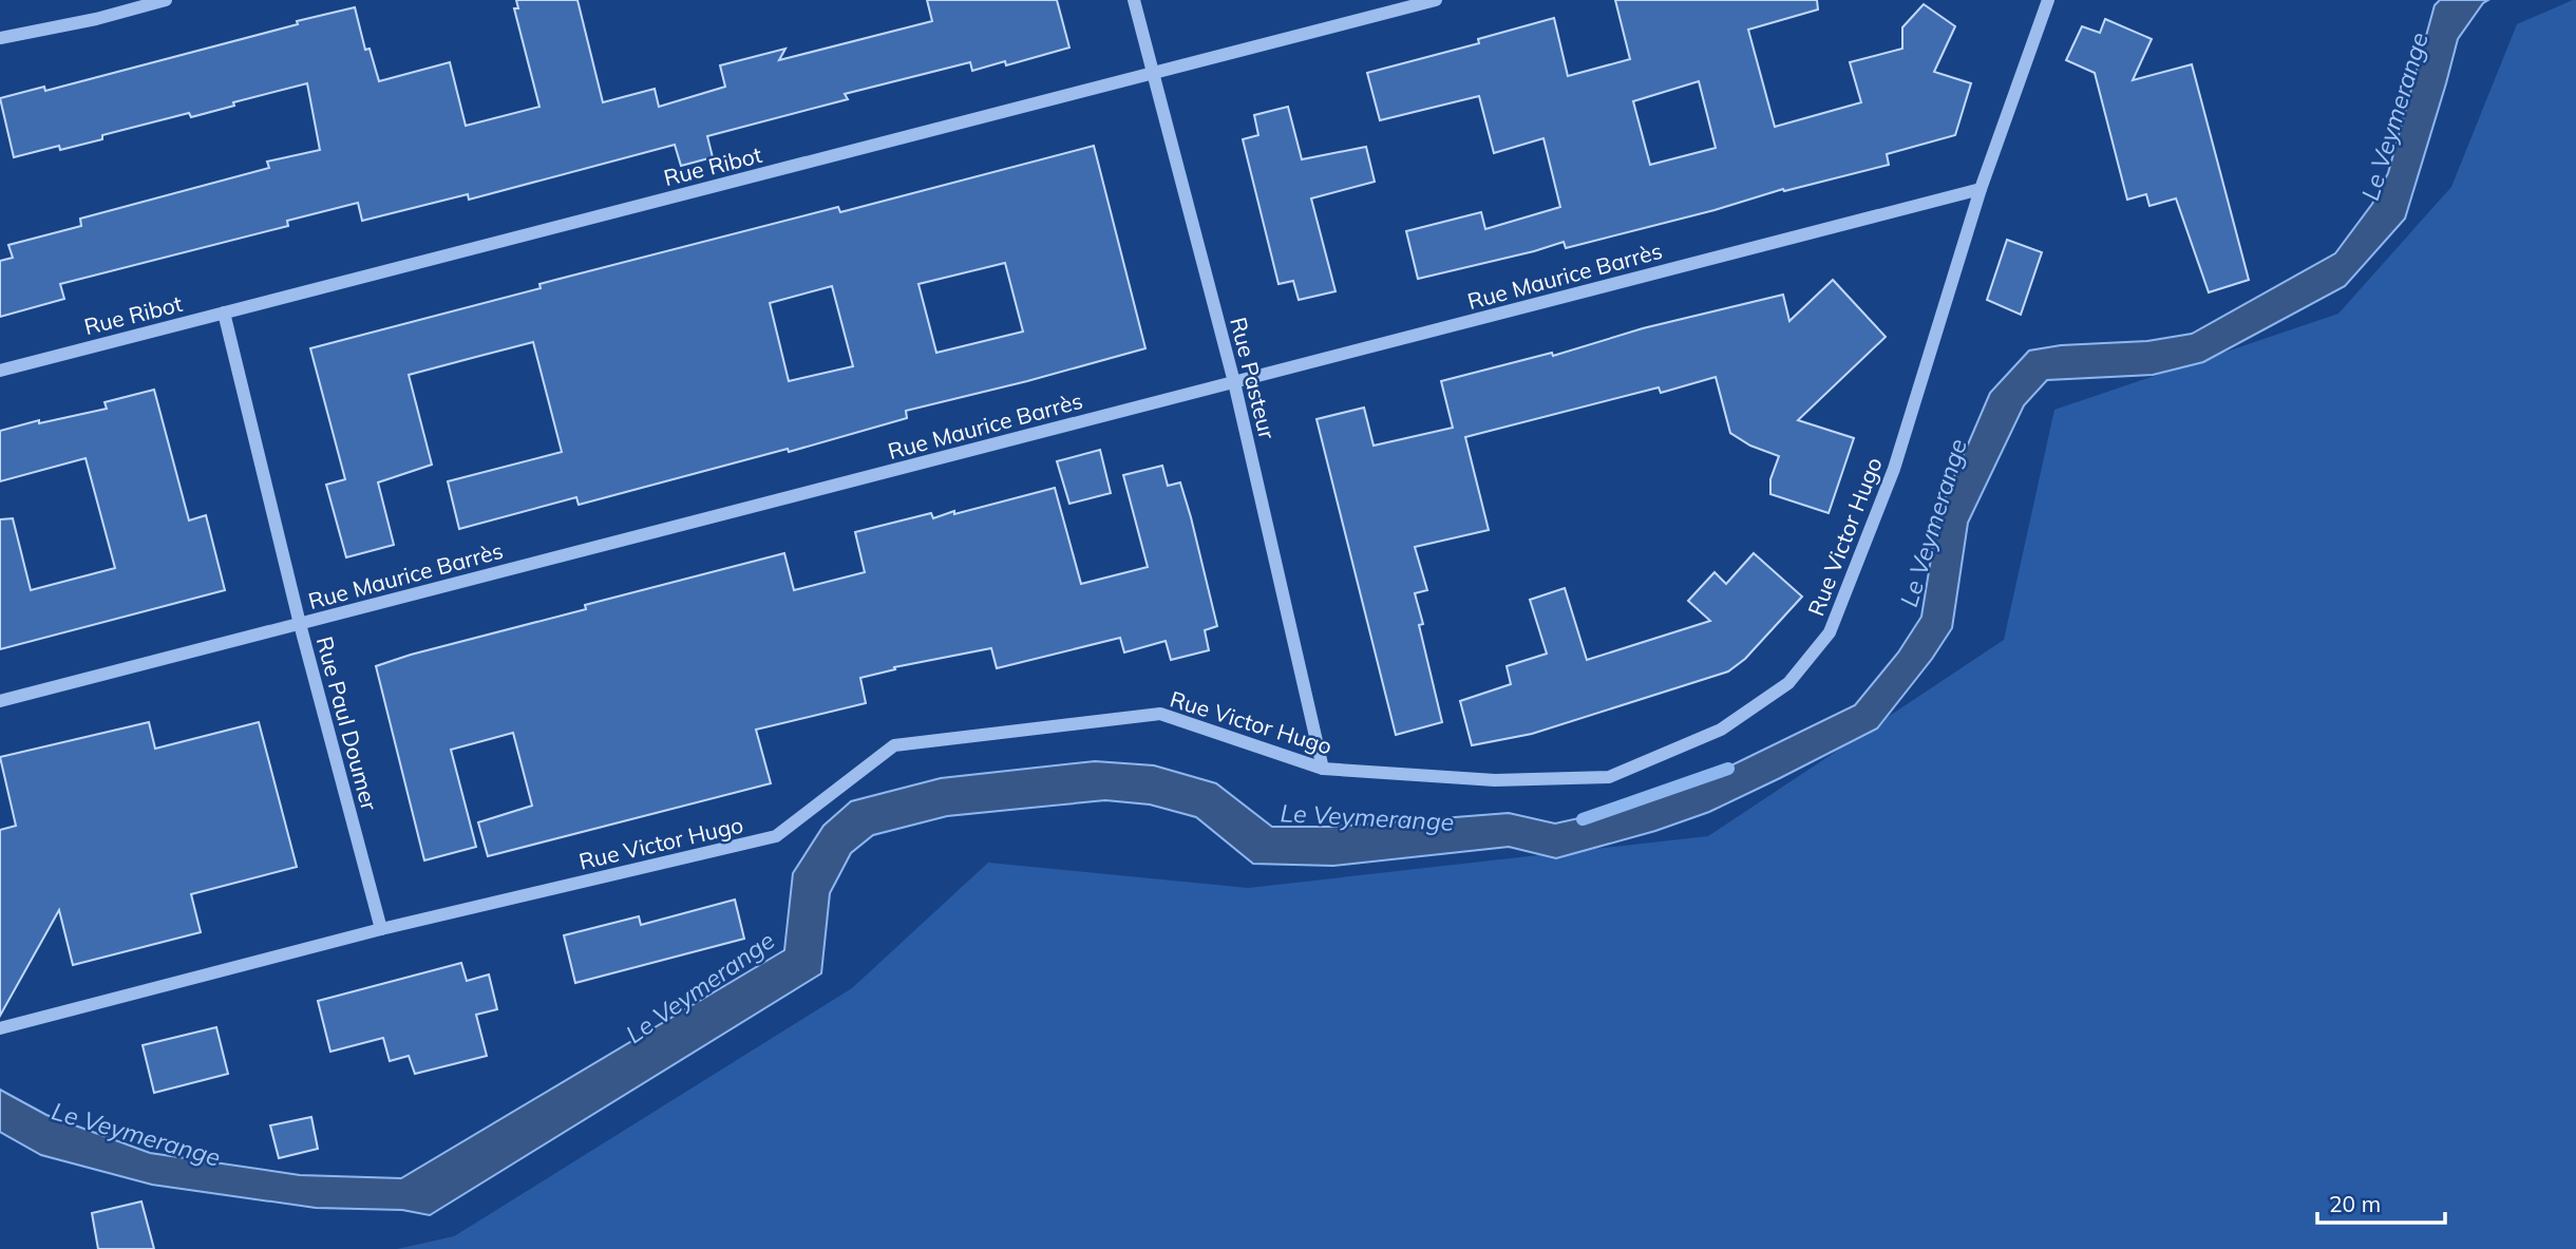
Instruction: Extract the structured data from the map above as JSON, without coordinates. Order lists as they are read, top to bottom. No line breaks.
{"streets":{"street":["Rue Ribot","Rue Maurice Barrès","Rue Pasteur","Rue Victor Hugo","Rue Paul Doumer"]},"crossings":[["Rue Ribot","Rue Pasteur"],["Rue Ribot","Rue Paul Doumer"],["Rue Maurice Barrès","Rue Pasteur"],["Rue Maurice Barrès","Rue Victor Hugo"],["Rue Maurice Barrès","Rue Paul Doumer"],["Rue Pasteur","Rue Victor Hugo"],["Rue Victor Hugo","Rue Paul Doumer"]],"water":["Le Veymerange"],"scale_bar":"20 m"}
